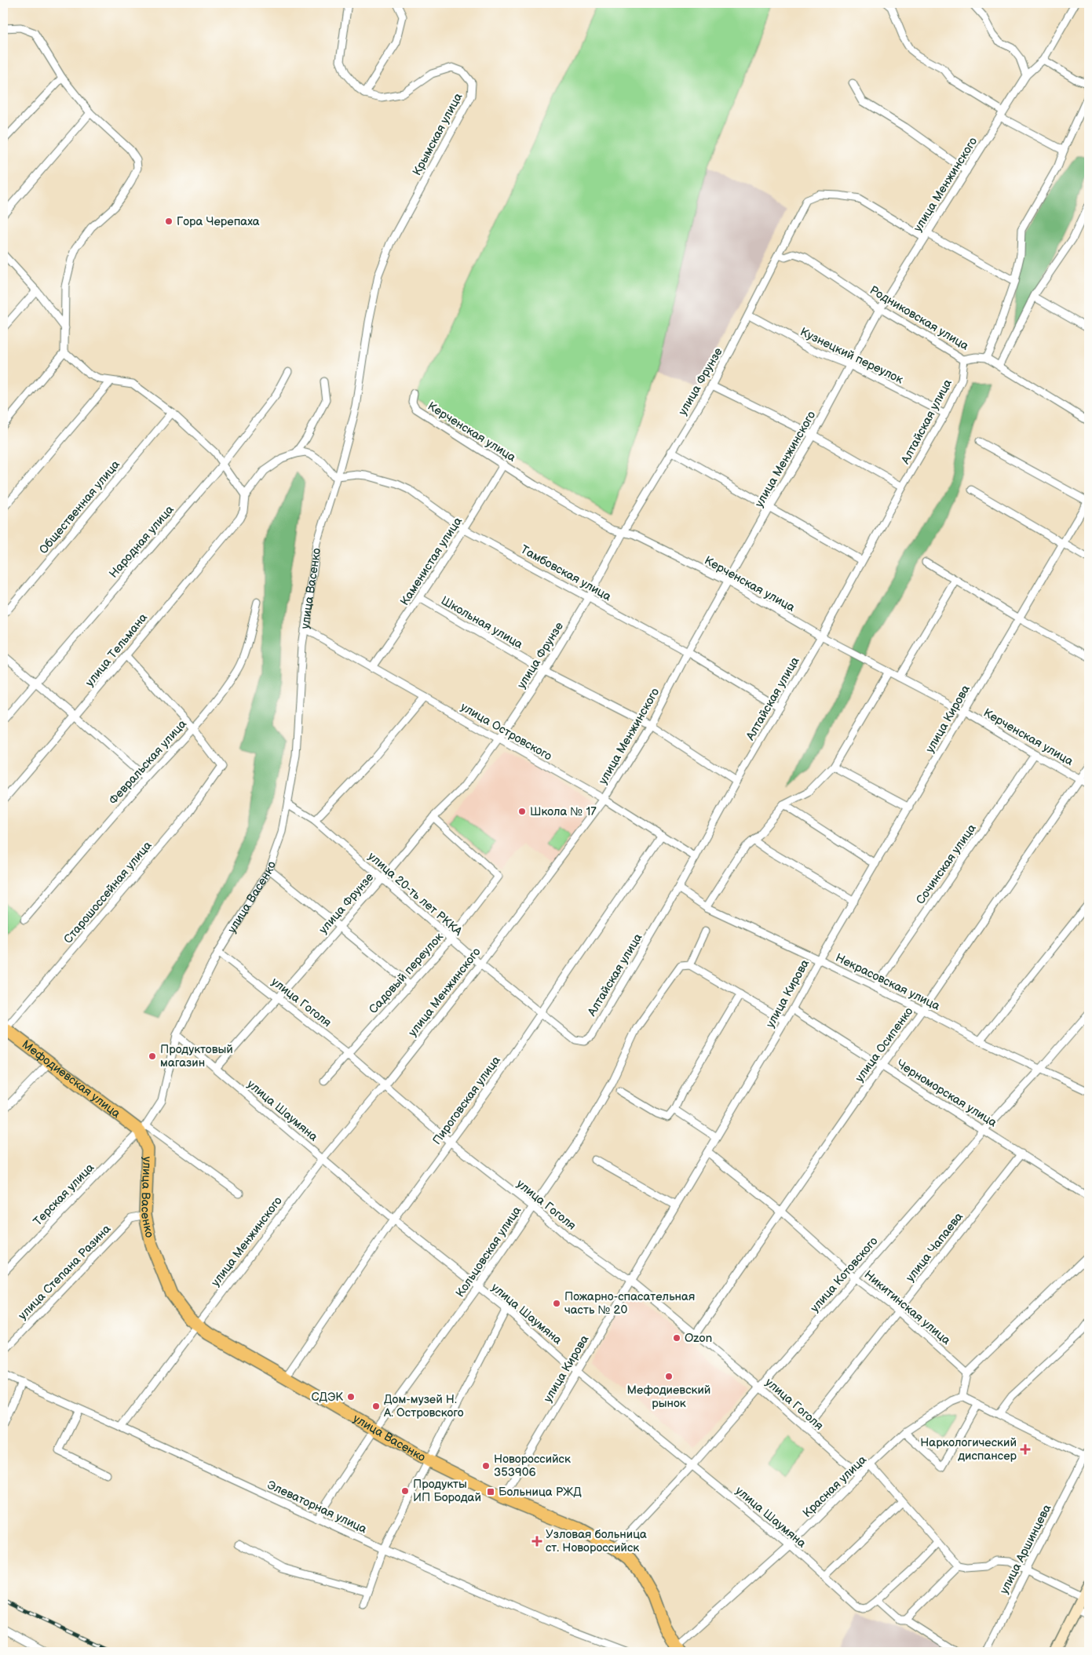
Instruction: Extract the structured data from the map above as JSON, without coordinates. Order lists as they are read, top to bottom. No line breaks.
{"streets":{"main road":["улица Васенко","Мефодиевская улица"],"street":["Крымская улица","улица Менжинского","Родниковская улица","Кузнецкий переулок","улица Фрунзе","Алтайская улица","Керченская улица","Общественная улица","Народная улица","Каменистая улица","Тамбовская улица","Школьная улица","улица Тельмана","улица Кирова","улица Островского","Февральская улица","Сочинская улица","Старошоссейная улица","улица 20-ть лет РККА","Садовый переулок","Некрасовская улица","улица Гоголя","улица Осипенко","Черноморская улица","Пироговская улица","улица Шаумяна","Терская улица","улица Чапаева","Кольцовская улица","улица Степана Разина","улица Котовского","Никитинская улица","Красная улица","Элеваторная улица","улица Аршинцева"]},"crossings":[["Крымская улица","улица Васенко"],["улица Менжинского","Родниковская улица"],["улица Менжинского","Кузнецкий переулок"],["улица Менжинского","улица Фрунзе"],["улица Менжинского","Керченская улица"],["улица Менжинского","Тамбовская улица"],["улица Менжинского","улица Васенко"],["улица Менжинского","Школьная улица"],["улица Менжинского","улица Островского"],["улица Менжинского","улица 20-ть лет РККА"],["улица Менжинского","улица Гоголя"],["улица Менжинского","улица Шаумяна"],["улица Менжинского","Элеваторная улица"],["Родниковская улица","улица Фрунзе"],["Родниковская улица","Алтайская улица"],["Кузнецкий переулок","улица Фрунзе"],["Кузнецкий переулок","Алтайская улица"],["улица Фрунзе","Керченская улица"],["улица Фрунзе","Тамбовская улица"],["улица Фрунзе","Школьная улица"],["улица Фрунзе","улица Островского"],["улица Фрунзе","улица 20-ть лет РККА"],["улица Фрунзе","Садовый переулок"],["улица Фрунзе","улица Гоголя"],["улица Фрунзе","улица Шаумяна"],["Алтайская улица","Керченская улица"],["Алтайская улица","Тамбовская улица"],["Алтайская улица","Школьная улица"],["Алтайская улица","улица Островского"],["Алтайская улица","улица 20-ть лет РККА"],["Алтайская улица","Некрасовская улица"],["Керченская улица","Каменистая улица"],["Керченская улица","улица Кирова"],["Керченская улица","Сочинская улица"],["Керченская улица","улица Осипенко"],["Каменистая улица","Тамбовская улица"],["Каменистая улица","Школьная улица"],["Каменистая улица","улица Островского"],["Тамбовская улица","улица Васенко"],["улица Васенко","улица Кирова"],["улица Васенко","улица Островского"],["улица Васенко","улица 20-ть лет РККА"],["улица Васенко","улица Гоголя"],["улица Васенко","Мефодиевская улица"],["улица Васенко","Пироговская улица"],["улица Васенко","улица Шаумяна"],["улица Васенко","Терская улица"],["улица Васенко","Кольцовская улица"],["улица Васенко","улица Степана Разина"],["улица Васенко","улица Котовского"],["улица Васенко","Красная улица"],["улица Кирова","Некрасовская улица"],["улица Кирова","улица Гоголя"],["улица Кирова","Черноморская улица"],["улица Кирова","улица Шаумяна"],["улица Кирова","Никитинская улица"],["улица Островского","Пироговская улица"],["Февральская улица","Старошоссейная улица"],["Сочинская улица","Некрасовская улица"],["Старошоссейная улица","Мефодиевская улица"],["улица 20-ть лет РККА","Садовый переулок"],["улица 20-ть лет РККА","Пироговская улица"],["Садовый переулок","улица Гоголя"],["Некрасовская улица","улица Осипенко"],["Некрасовская улица","улица Котовского"],["улица Гоголя","улица Осипенко"],["улица Гоголя","Пироговская улица"],["улица Гоголя","улица Чапаева"],["улица Гоголя","Кольцовская улица"],["улица Гоголя","улица Котовского"],["улица Гоголя","Красная улица"],["улица Осипенко","Черноморская улица"],["улица Осипенко","Никитинская улица"],["Мефодиевская улица","Терская улица"],["Черноморская улица","улица Чапаева"],["Черноморская улица","улица Котовского"],["Пироговская улица","улица Шаумяна"],["улица Шаумяна","Кольцовская улица"],["улица Шаумяна","улица Котовского"],["улица Шаумяна","Красная улица"],["улица Чапаева","Никитинская улица"],["Кольцовская улица","Элеваторная улица"],["улица Котовского","Никитинская улица"]],"places":{"other":["Гора Черепаха","Школа № 17","Продуктовый магазин","Пожарно-спасательная часть № 20","Ozon","Мефодиевский рынок","СДЭК","Дом-музей Н. А. Островского","Новороссийск 353906","Продукты ИП Бородай"],"health":["Наркологический диспансер","Узловая больница ст. Новороссийск"],"transit":["Больница РЖД"]}}
